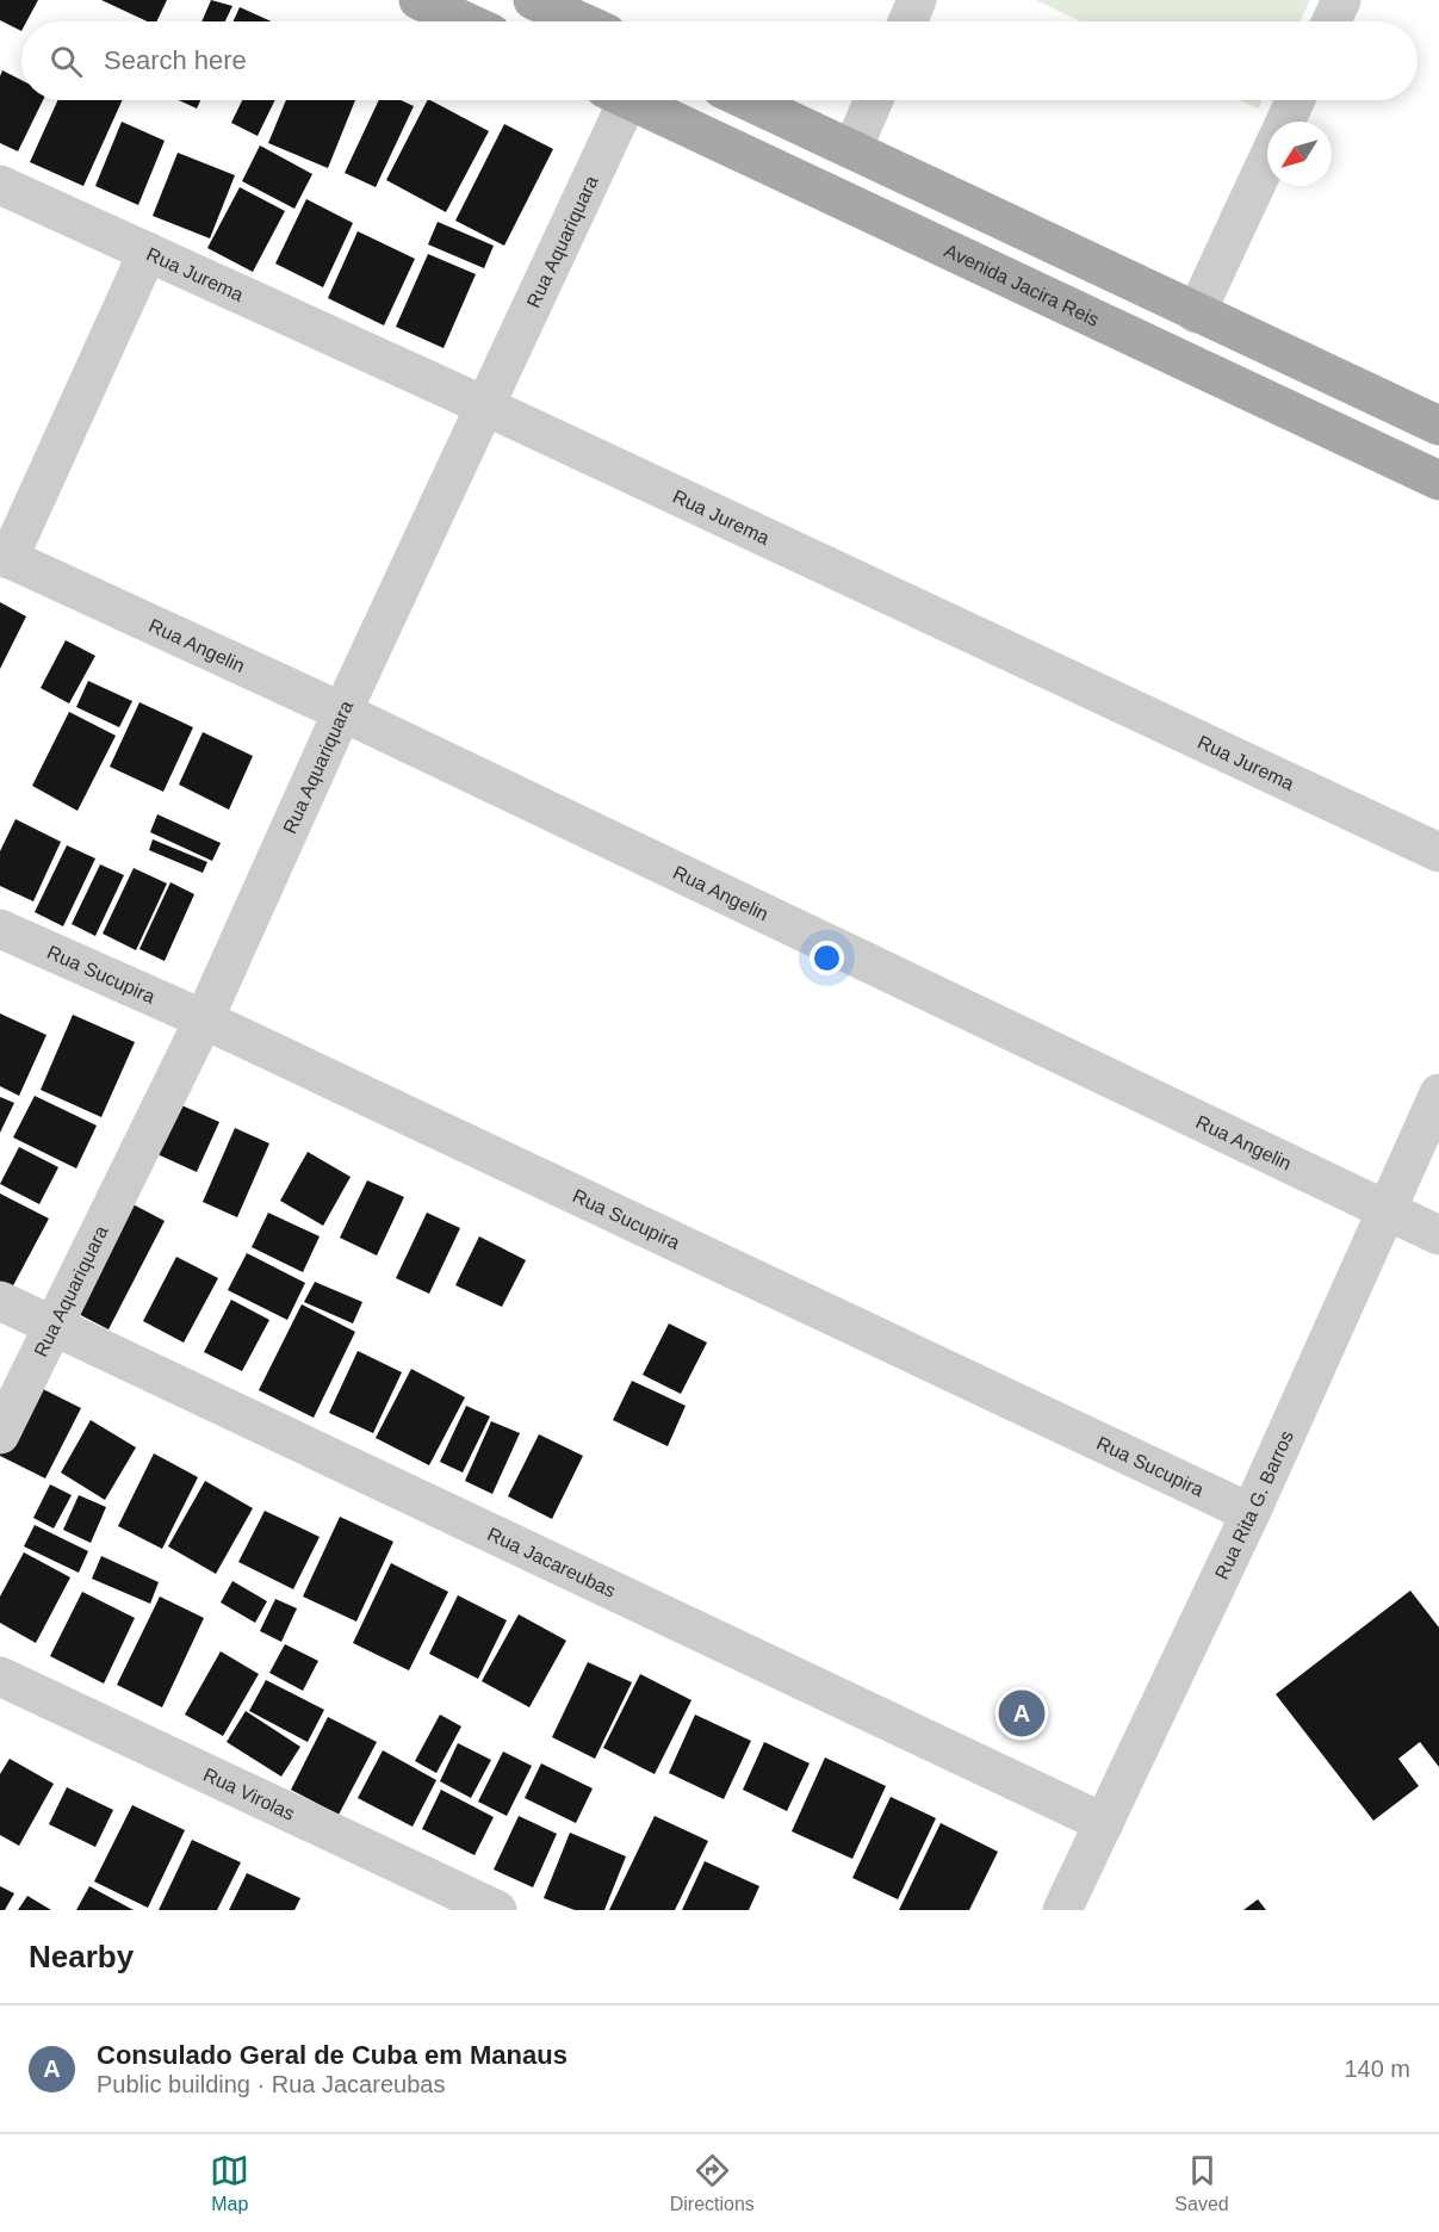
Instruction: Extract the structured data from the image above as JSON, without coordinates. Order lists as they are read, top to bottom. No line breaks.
{"streets":{"main road":["Avenida Jacira Reis"],"street":["Rua Aquariquara","Rua Jurema","Rua Angelin","Rua Sucupira","Rua Rita G. Barros","Rua Jacareubas","Rua Virolas"]},"crossings":[["Rua Aquariquara","Rua Jurema"],["Rua Aquariquara","Rua Angelin"],["Rua Aquariquara","Rua Sucupira"],["Rua Aquariquara","Rua Jacareubas"],["Rua Angelin","Rua Rita G. Barros"],["Rua Sucupira","Rua Rita G. Barros"],["Rua Rita G. Barros","Rua Jacareubas"]],"north":"bottom left","page":{"search":"Search here","pins":"A","heading":"Nearby","list":[{"mark":"A","name":"Consulado Geral de Cuba em Manaus","note":"Public building · Rua Jacareubas","value":"140 m"}],"nav":["Map","Directions","Saved"]}}
